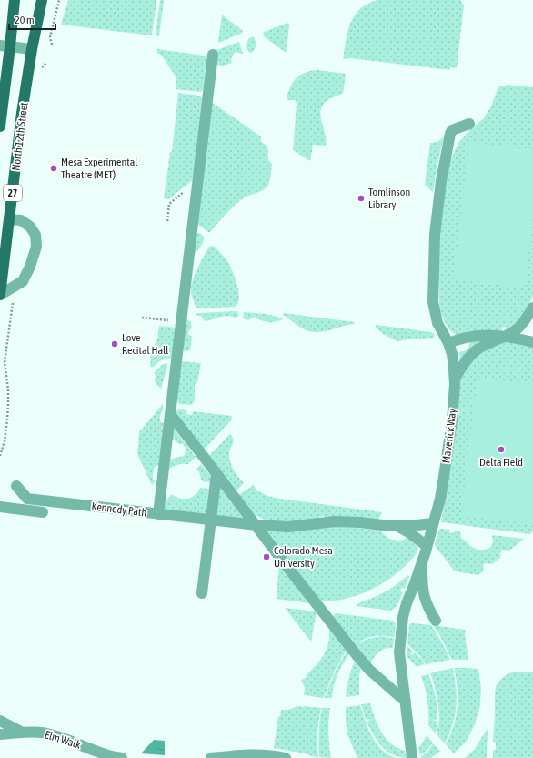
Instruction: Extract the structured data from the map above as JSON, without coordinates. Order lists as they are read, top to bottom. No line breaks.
{"streets":{"main road":["North 12th Street","27"],"street":["Maverick Way","Kennedy Path","Elm Walk"]},"crossings":[["Maverick Way","Kennedy Path"]],"places":["Mesa Experimental Theatre (MET)","Tomlinson Library","Love Recital Hall","Delta Field","Colorado Mesa University"],"scale_bar":"20 m"}
